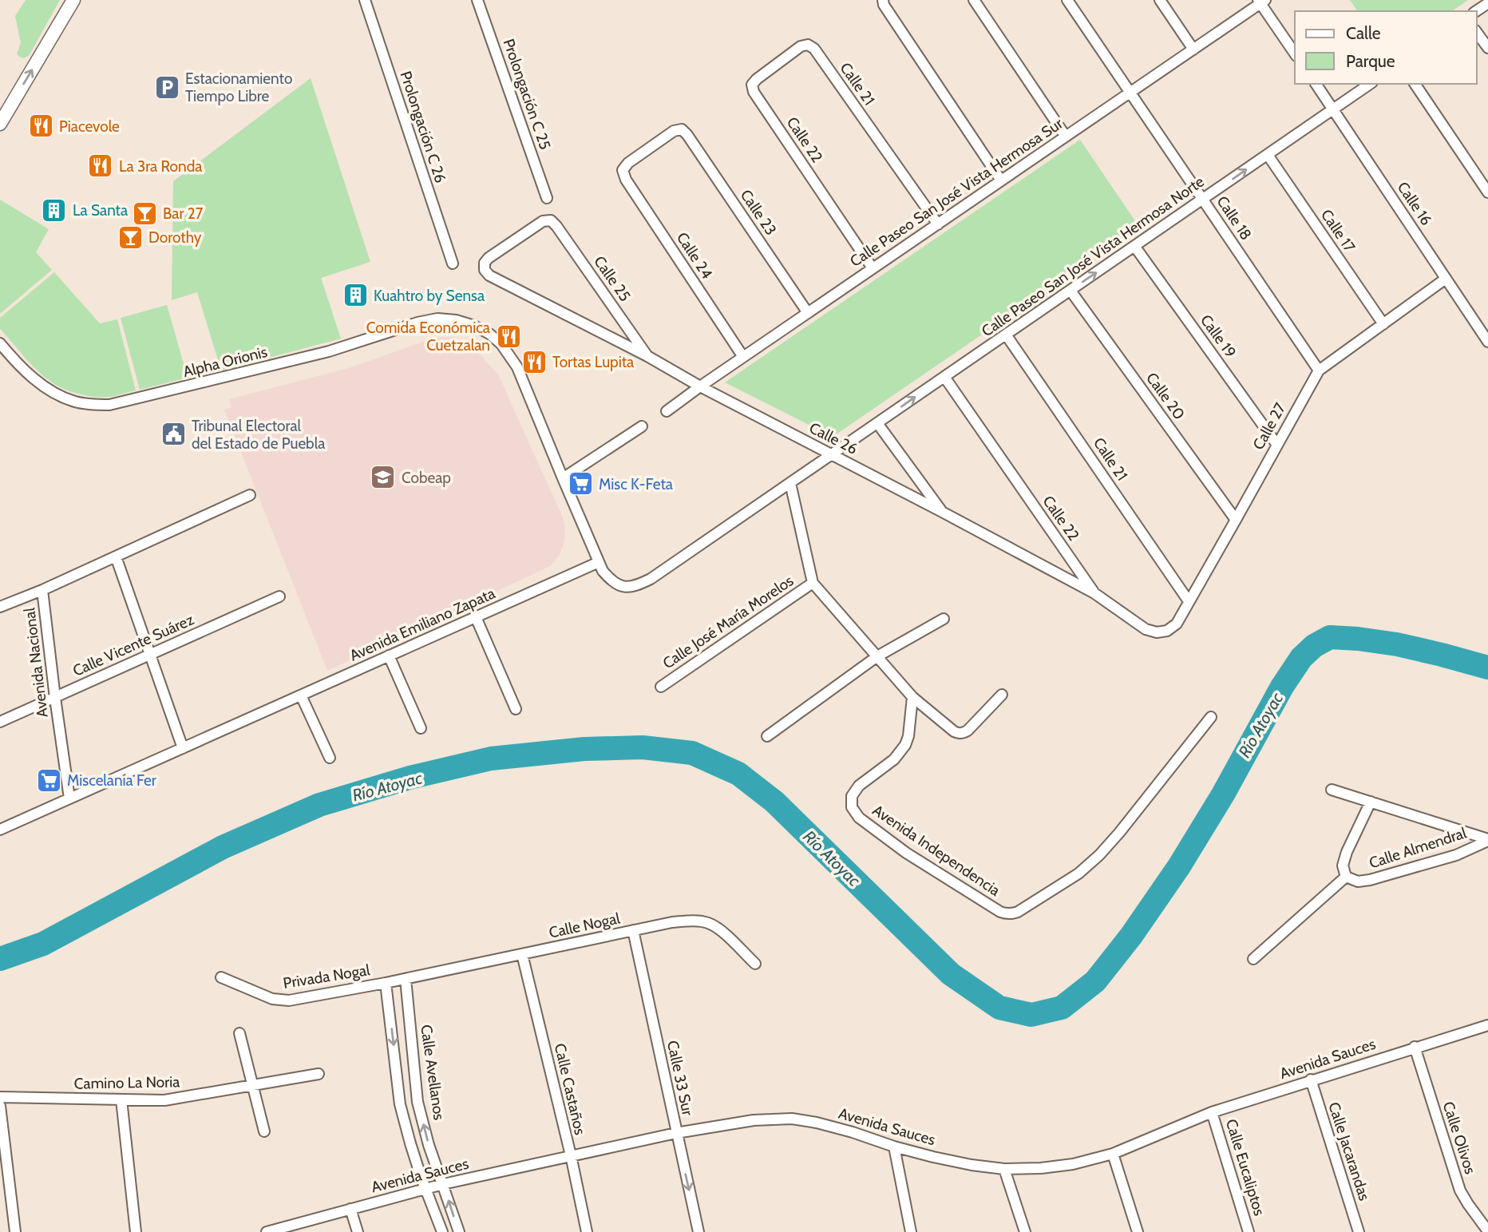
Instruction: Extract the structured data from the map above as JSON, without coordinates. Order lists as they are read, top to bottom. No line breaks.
{"streets":{"street":["Calle 21","Prolongación C 25","Prolongación C 26","Calle 22","Calle Paseo San José Vista Hermosa Sur","Calle 16","Calle 23","Calle 18","Calle 17","Calle 24","Calle Paseo San José Vista Hermosa Norte","Calle 25","Calle 19","Alpha Orionis","Calle 20","Calle 27","Calle 26","Calle José María Morelos","Avenida Emiliano Zapata","Calle Vicente Suárez","Avenida Nacional","Calle Almendral","Avenida Independencia","Calle Nogal","Privada Nogal","Avenida Sauces","Calle Avellanos","Calle 33 Sur","Camino La Noria","Calle Castaños","Calle Olivos","Calle Jacarandas","Calle Eucaliptos"]},"crossings":[["Calle 21","Calle 22"],["Calle 21","Calle Paseo San José Vista Hermosa Sur"],["Calle 21","Calle Paseo San José Vista Hermosa Norte"],["Calle 21","Calle 27"],["Calle 22","Calle Paseo San José Vista Hermosa Sur"],["Calle 22","Calle Paseo San José Vista Hermosa Norte"],["Calle 22","Calle 26"],["Calle Paseo San José Vista Hermosa Sur","Calle 23"],["Calle Paseo San José Vista Hermosa Sur","Calle 18"],["Calle Paseo San José Vista Hermosa Sur","Calle 24"],["Calle Paseo San José Vista Hermosa Sur","Calle 26"],["Calle 16","Calle Paseo San José Vista Hermosa Norte"],["Calle 16","Calle 27"],["Calle 23","Calle 24"],["Calle 18","Calle Paseo San José Vista Hermosa Norte"],["Calle 18","Calle 27"],["Calle 17","Calle Paseo San José Vista Hermosa Norte"],["Calle 17","Calle 27"],["Calle Paseo San José Vista Hermosa Norte","Calle 19"],["Calle Paseo San José Vista Hermosa Norte","Calle 20"],["Calle Paseo San José Vista Hermosa Norte","Calle 26"],["Calle 25","Calle 26"],["Calle 19","Calle 27"],["Alpha Orionis","Avenida Emiliano Zapata"],["Calle 20","Calle 27"],["Calle 27","Calle 26"],["Avenida Emiliano Zapata","Avenida Nacional"],["Calle Vicente Suárez","Avenida Nacional"],["Calle Nogal","Privada Nogal"],["Calle Nogal","Calle Avellanos"],["Calle Nogal","Calle 33 Sur"],["Calle Nogal","Calle Castaños"],["Privada Nogal","Calle Avellanos"],["Avenida Sauces","Calle Avellanos"],["Avenida Sauces","Calle 33 Sur"],["Avenida Sauces","Calle Castaños"],["Avenida Sauces","Calle Olivos"],["Avenida Sauces","Calle Jacarandas"],["Avenida Sauces","Calle Eucaliptos"]],"one_way":["Calle Paseo San José Vista Hermosa Norte"],"water":["Río Atoyac"],"places":{"parking":["Estacionamiento Tiempo Libre"],"restaurant":["Piacevole","La 3ra Ronda","Comida Económica Cuetzalan","Tortas Lupita"],"building":["La Santa","Kuahtro by Sensa"],"bar":["Bar 27","Dorothy"],"public building":["Tribunal Electoral del Estado de Puebla"],"school or university":["Cobeap"],"supermarket":["Misc K-Feta","Miscelanía Fer"]},"legend":["Calle","Parque"]}
